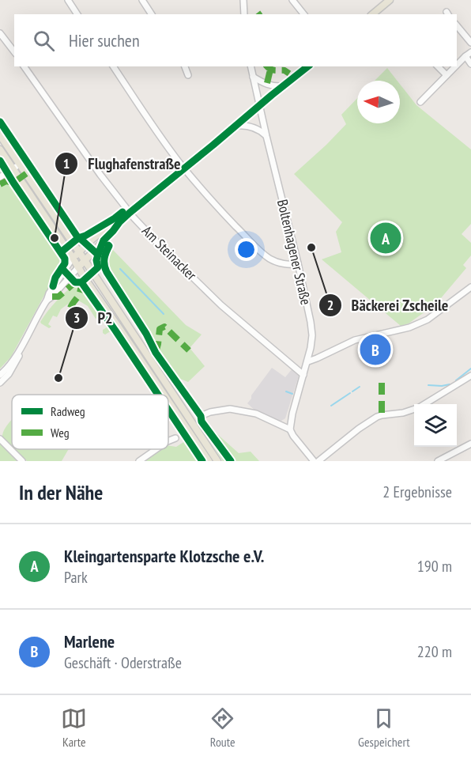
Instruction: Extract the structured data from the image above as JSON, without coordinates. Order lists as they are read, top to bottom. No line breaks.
{"streets":{"street":["Boltenhagener Straße","Am Steinacker"]},"crossings":[["Boltenhagener Straße","Am Steinacker"]],"places":["Flughafenstraße","Bäckerei Zscheile","P2"],"legend":["Radweg","Weg"],"north":"left","page":{"search":"Hier suchen","pins":["A","B"],"heading":["In der Nähe","2 Ergebnisse"],"list":[{"mark":"A","name":"Kleingartensparte Klotzsche e.V.","note":"Park","value":"190 m"},{"mark":"B","name":"Marlene","note":"Geschäft · Oderstraße","value":"220 m"}],"nav":["Karte","Route","Gespeichert"]}}
